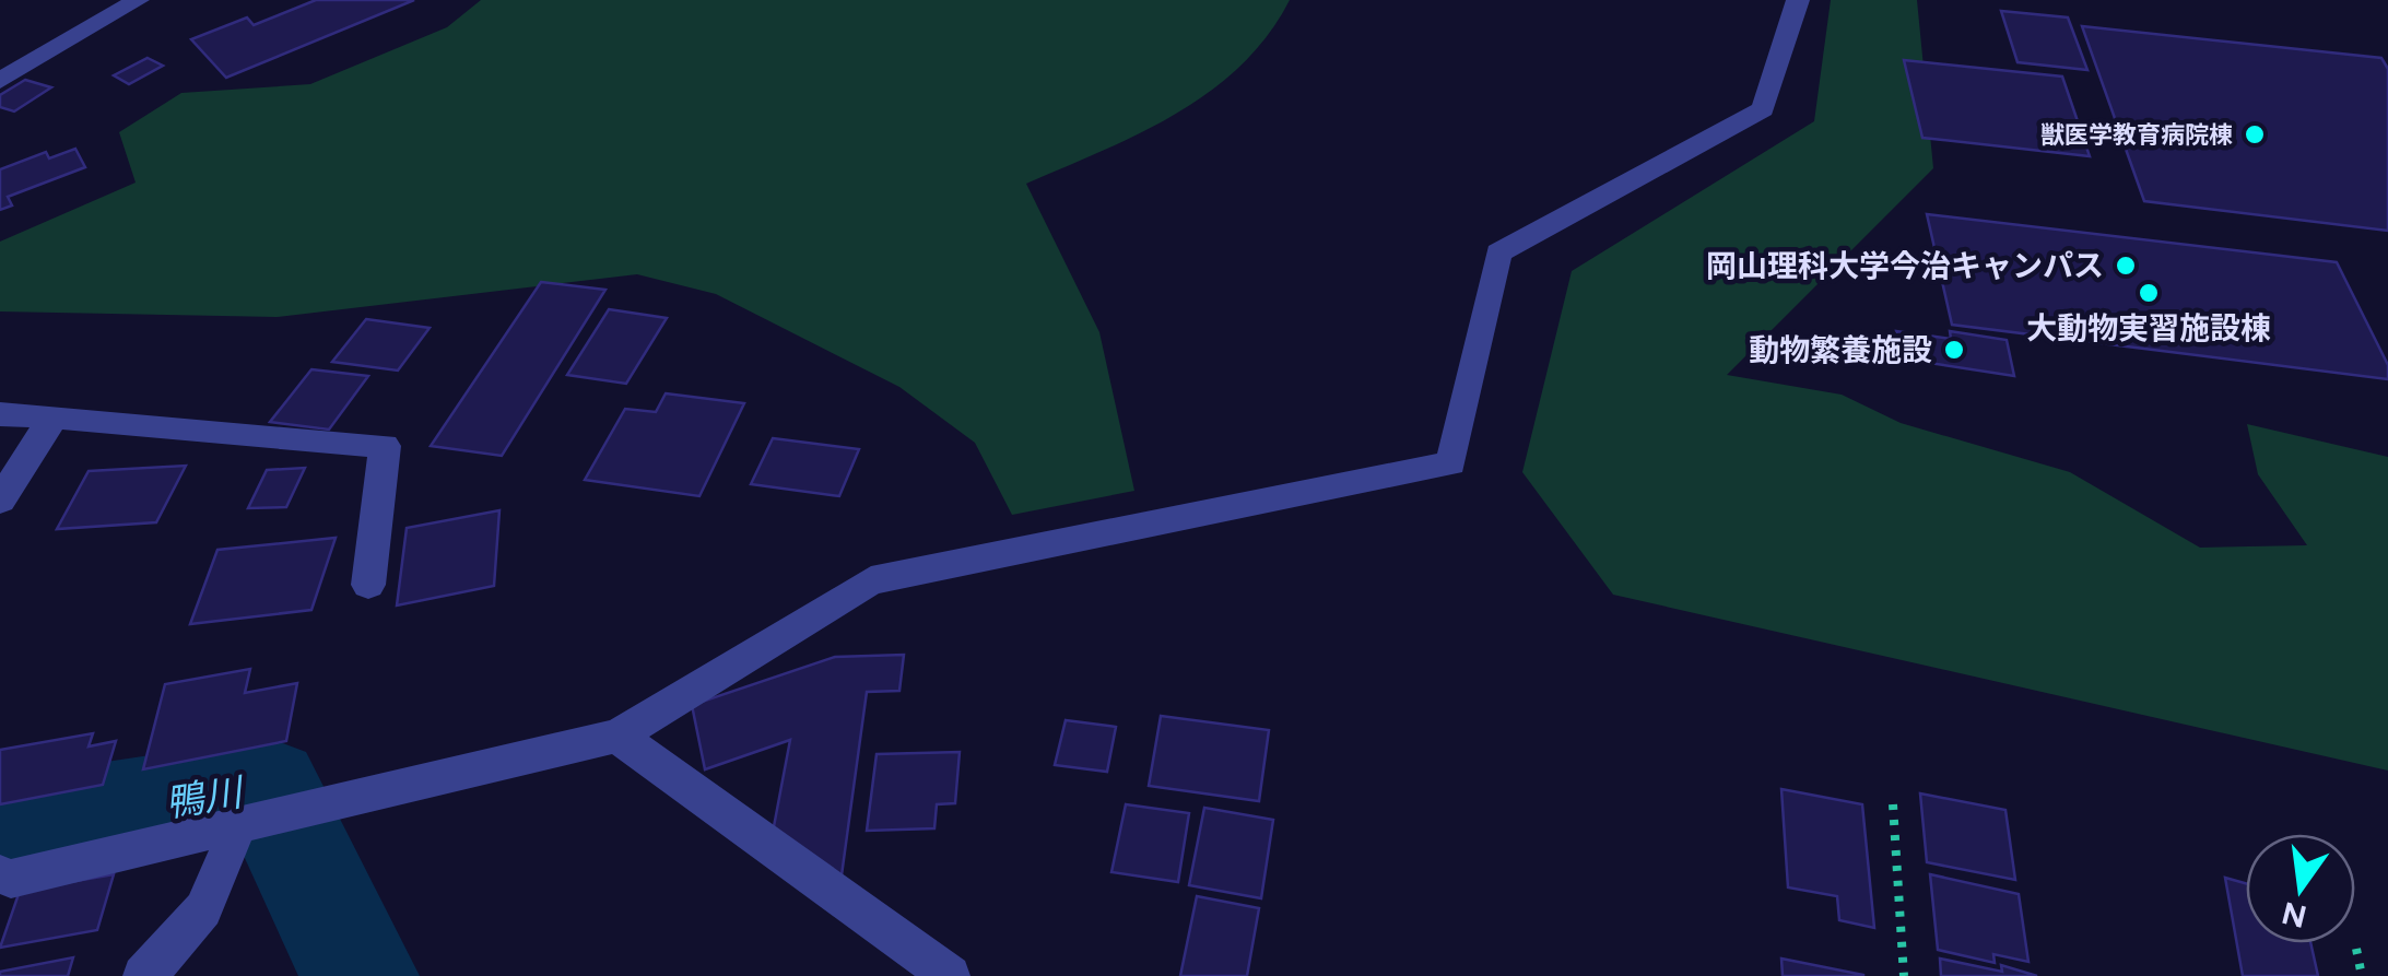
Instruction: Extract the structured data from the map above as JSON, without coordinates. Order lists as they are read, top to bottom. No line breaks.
{"water":["鴨川"],"places":["獣医学教育病院棟","岡山理科大学今治キャンパス","大動物実習施設棟","動物繁養施設"],"north":"bottom"}
